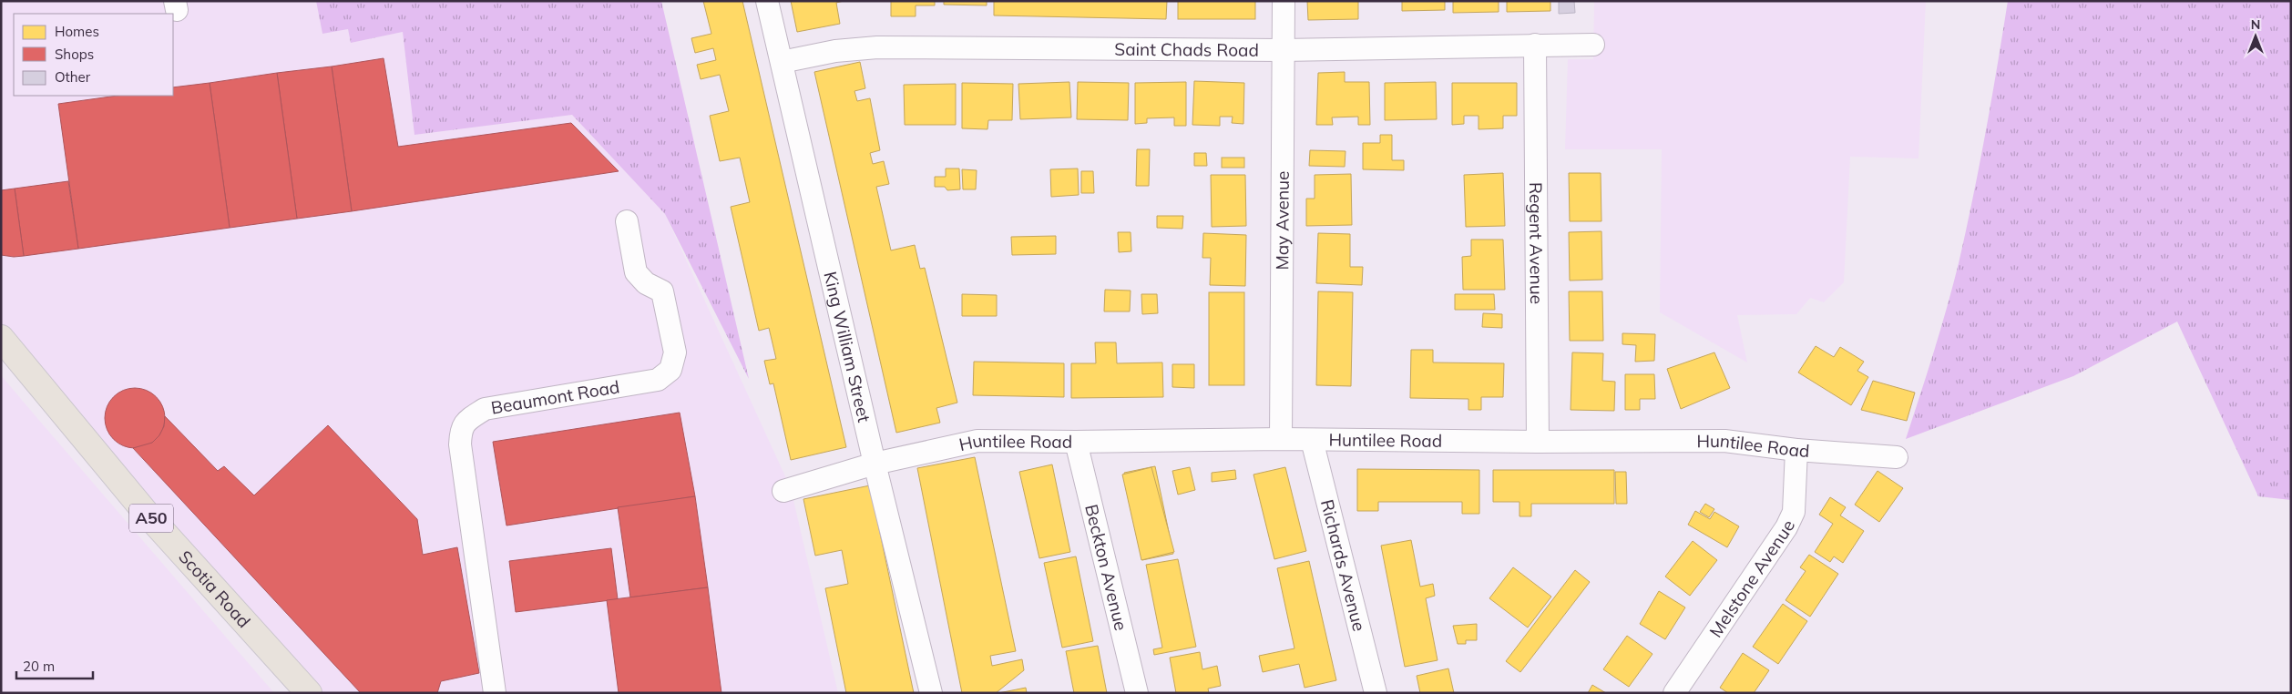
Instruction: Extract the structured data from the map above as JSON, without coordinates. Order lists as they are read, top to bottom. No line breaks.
{"streets":{"main road":["A50","Scotia Road"],"street":["Saint Chads Road","May Avenue","Regent Avenue","King William Street","Beaumont Road","Huntilee Road","Richards Avenue","Beckton Avenue","Melstone Avenue"]},"crossings":[["Saint Chads Road","May Avenue"],["Saint Chads Road","Regent Avenue"],["Saint Chads Road","King William Street"],["May Avenue","Huntilee Road"],["Regent Avenue","Huntilee Road"],["King William Street","Huntilee Road"],["Huntilee Road","Richards Avenue"],["Huntilee Road","Beckton Avenue"],["Huntilee Road","Melstone Avenue"]],"legend":["Homes","Shops","Other"],"scale_bar":"20 m","north":"top"}
